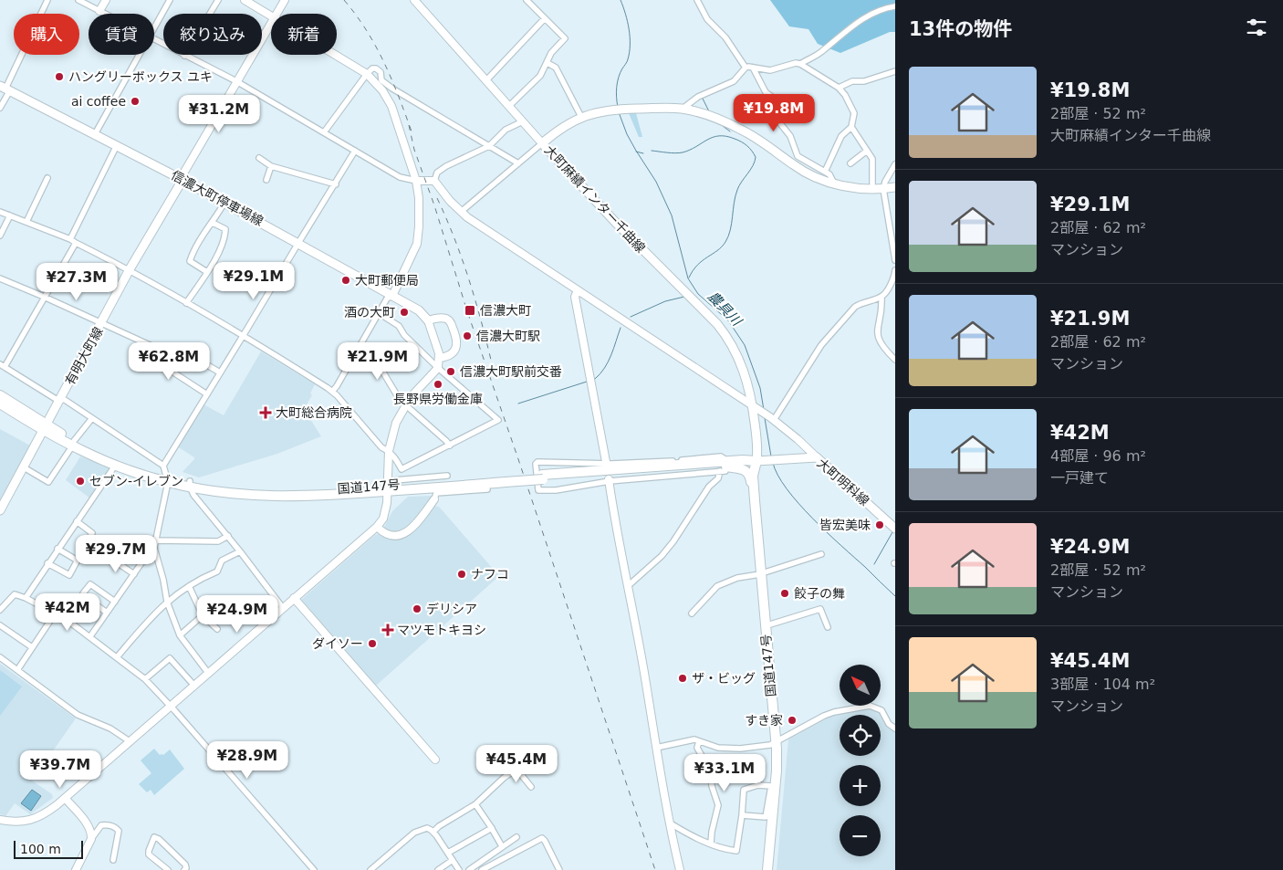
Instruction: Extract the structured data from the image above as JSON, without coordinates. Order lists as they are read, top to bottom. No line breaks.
{"streets":{"highway":["国道147号"],"main road":["信濃大町停車場線","大町麻績インター千曲線","有明大町線","大町明科線"]},"crossings":[["信濃大町停車場線","有明大町線"],["大町麻績インター千曲線","大町明科線"],["大町麻績インター千曲線","国道147号"],["有明大町線","国道147号"],["大町明科線","国道147号"]],"water":["農具川"],"places":{"other":["ハングリーボックス ユキ","ai coffee","大町郵便局","酒の大町","信濃大町駅","信濃大町駅前交番","長野県労働金庫","セブン-イレブン","皆宏美味","ナフコ","餃子の舞","デリシア","ダイソー","ザ・ビッグ","すき家"],"transit":["信濃大町"],"health":["大町総合病院","マツモトキヨシ"]},"scale_bar":"100 m","north":"top left","page":{"heading":"13件の物件","chip":["購入","賃貸","絞り込み","新着"],"list":[{"name":"¥19.8M","note":"2部屋 · 52 m² · 大町麻績インター千曲線"},{"name":"¥29.1M","note":"2部屋 · 62 m² · マンション"},{"name":"¥21.9M","note":"2部屋 · 62 m² · マンション"},{"name":"¥42M","note":"4部屋 · 96 m² · 一戸建て"},{"name":"¥24.9M","note":"2部屋 · 52 m² · マンション"},{"name":"¥45.4M","note":"3部屋 · 104 m² · マンション"}],"price":["¥19.8M","¥31.2M","¥29.1M","¥27.3M","¥62.8M","¥21.9M","¥29.7M","¥42M","¥24.9M","¥28.9M","¥45.4M","¥39.7M","¥33.1M"],"map_buttons":["+","−"],"scale":"100 m"}}
